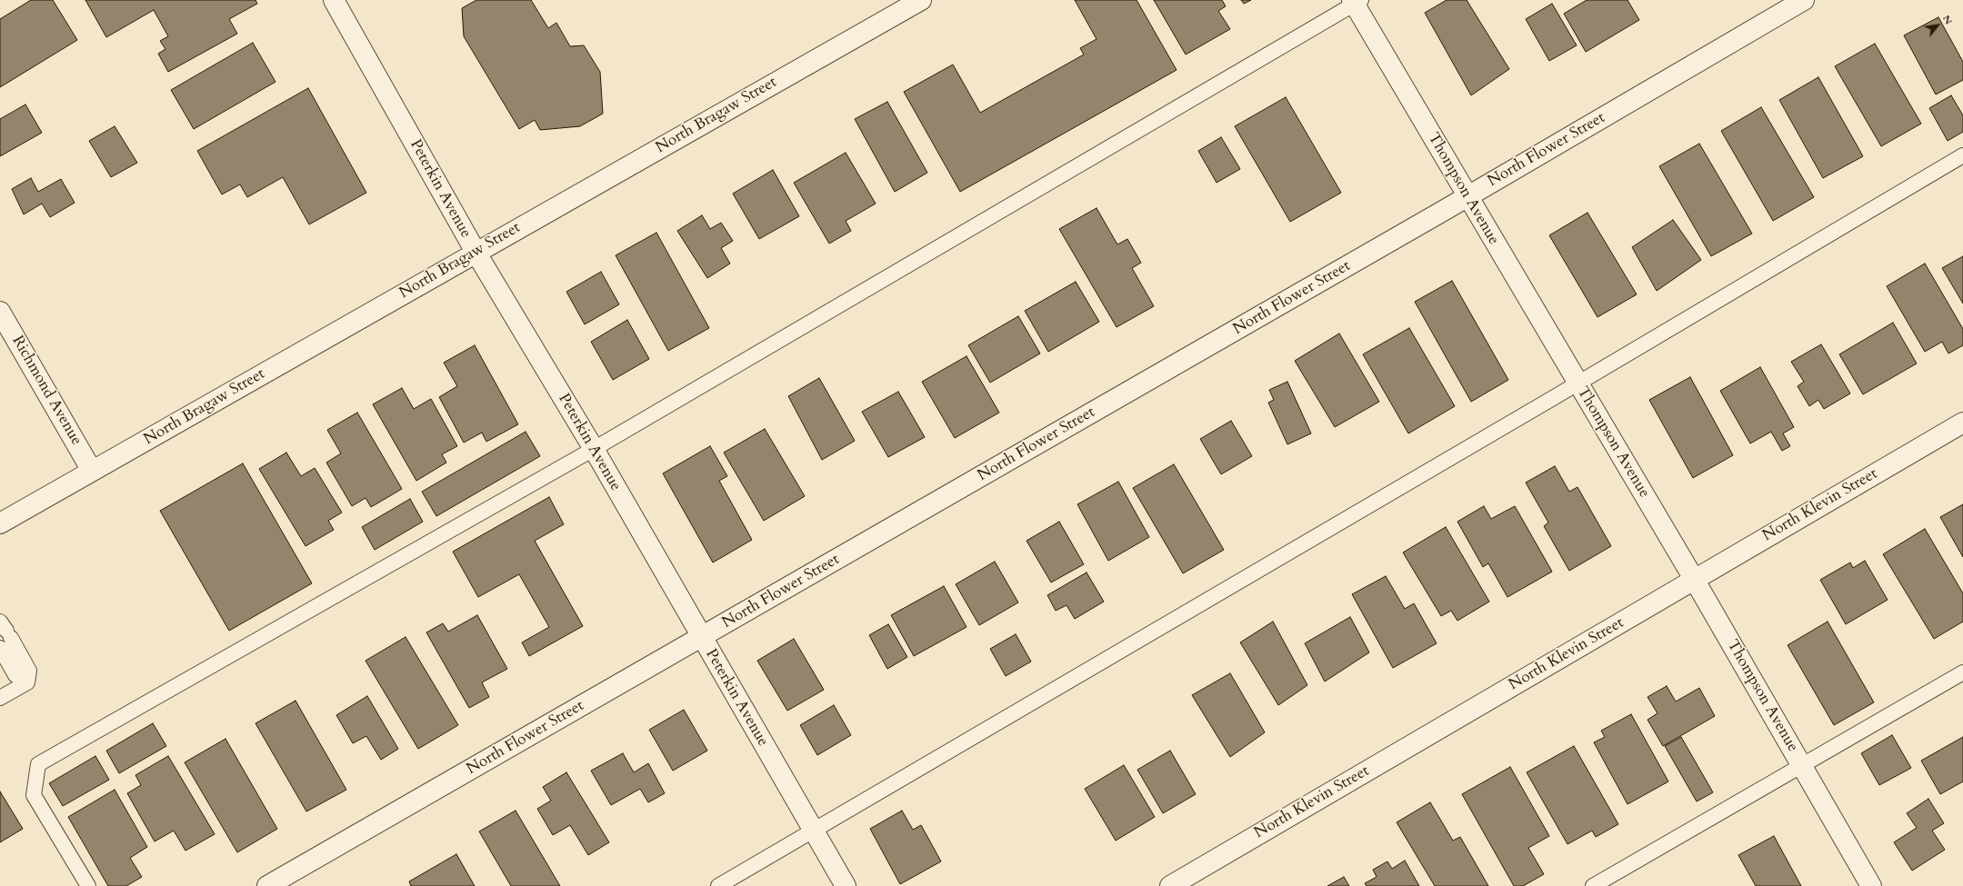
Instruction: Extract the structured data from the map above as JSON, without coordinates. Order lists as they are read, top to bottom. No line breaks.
{"streets":{"street":["North Bragaw Street","North Flower Street","Peterkin Avenue","Thompson Avenue","Richmond Avenue","North Klevin Street"]},"crossings":[["North Bragaw Street","Peterkin Avenue"],["North Bragaw Street","Richmond Avenue"],["North Flower Street","Peterkin Avenue"],["North Flower Street","Thompson Avenue"],["Thompson Avenue","North Klevin Street"]],"north":"top right"}
